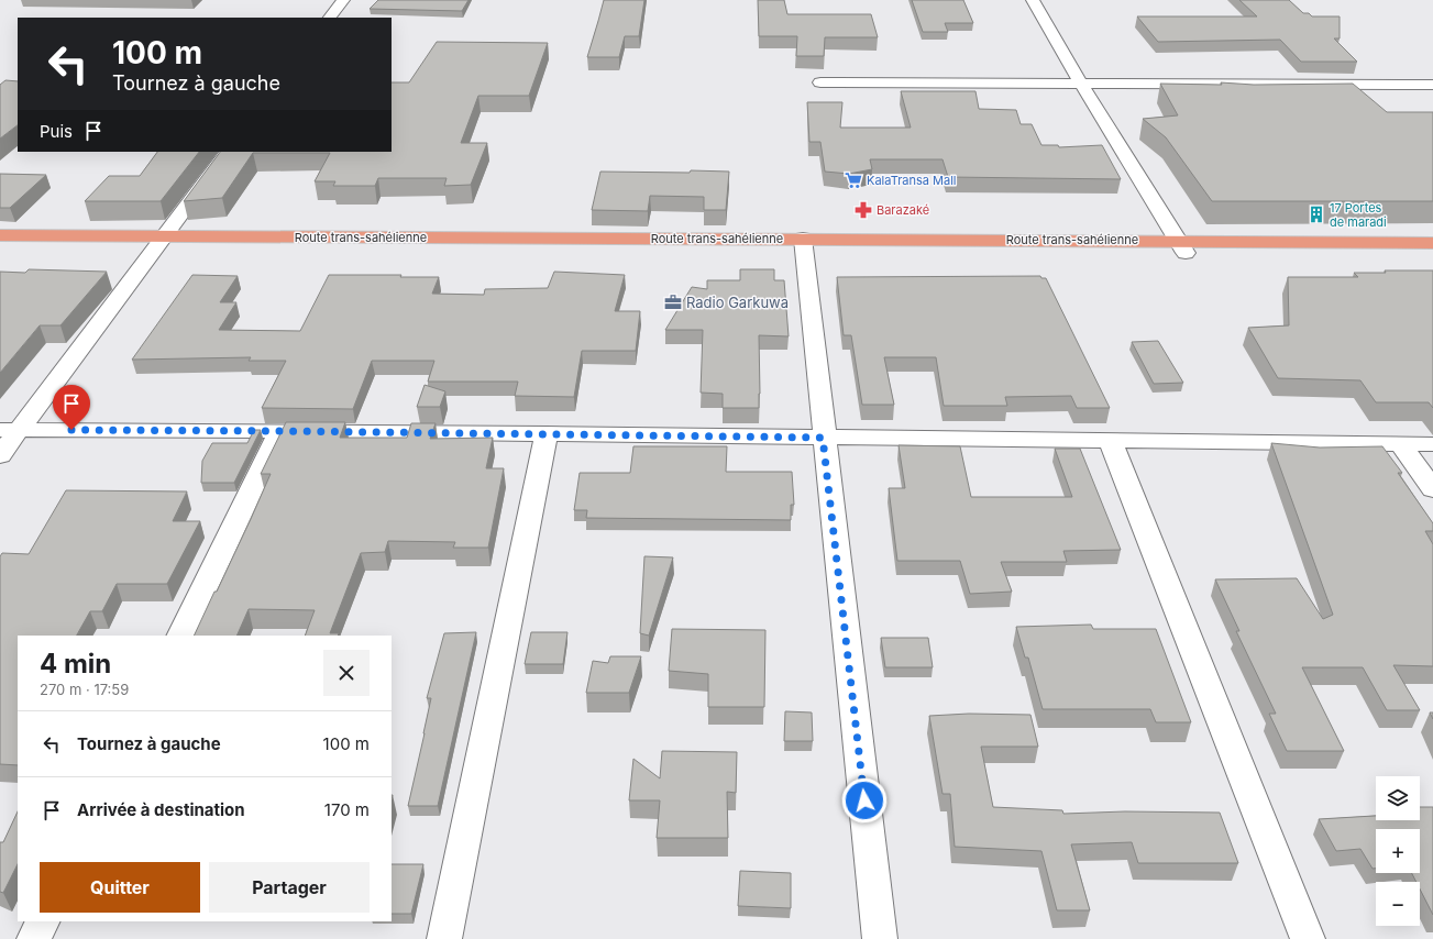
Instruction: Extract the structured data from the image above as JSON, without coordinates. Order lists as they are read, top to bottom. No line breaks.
{"streets":{"highway":["Route trans-sahélienne"]},"places":{"supermarket":["KalaTransa Mall"],"pharmacy":["Barazaké"],"building":["17 Portes de maradi"],"office":["Radio Garkuwa"]},"page":{"turn":["100 m","Tournez à gauche"],"then":"Puis","heading":["4 min","270 m · 17:59"],"list":[{"name":"Tournez à gauche","value":"100 m"},{"name":"Arrivée à destination","value":"170 m"}],"map_buttons":["+","−"],"buttons":["Quitter","Partager"]}}
